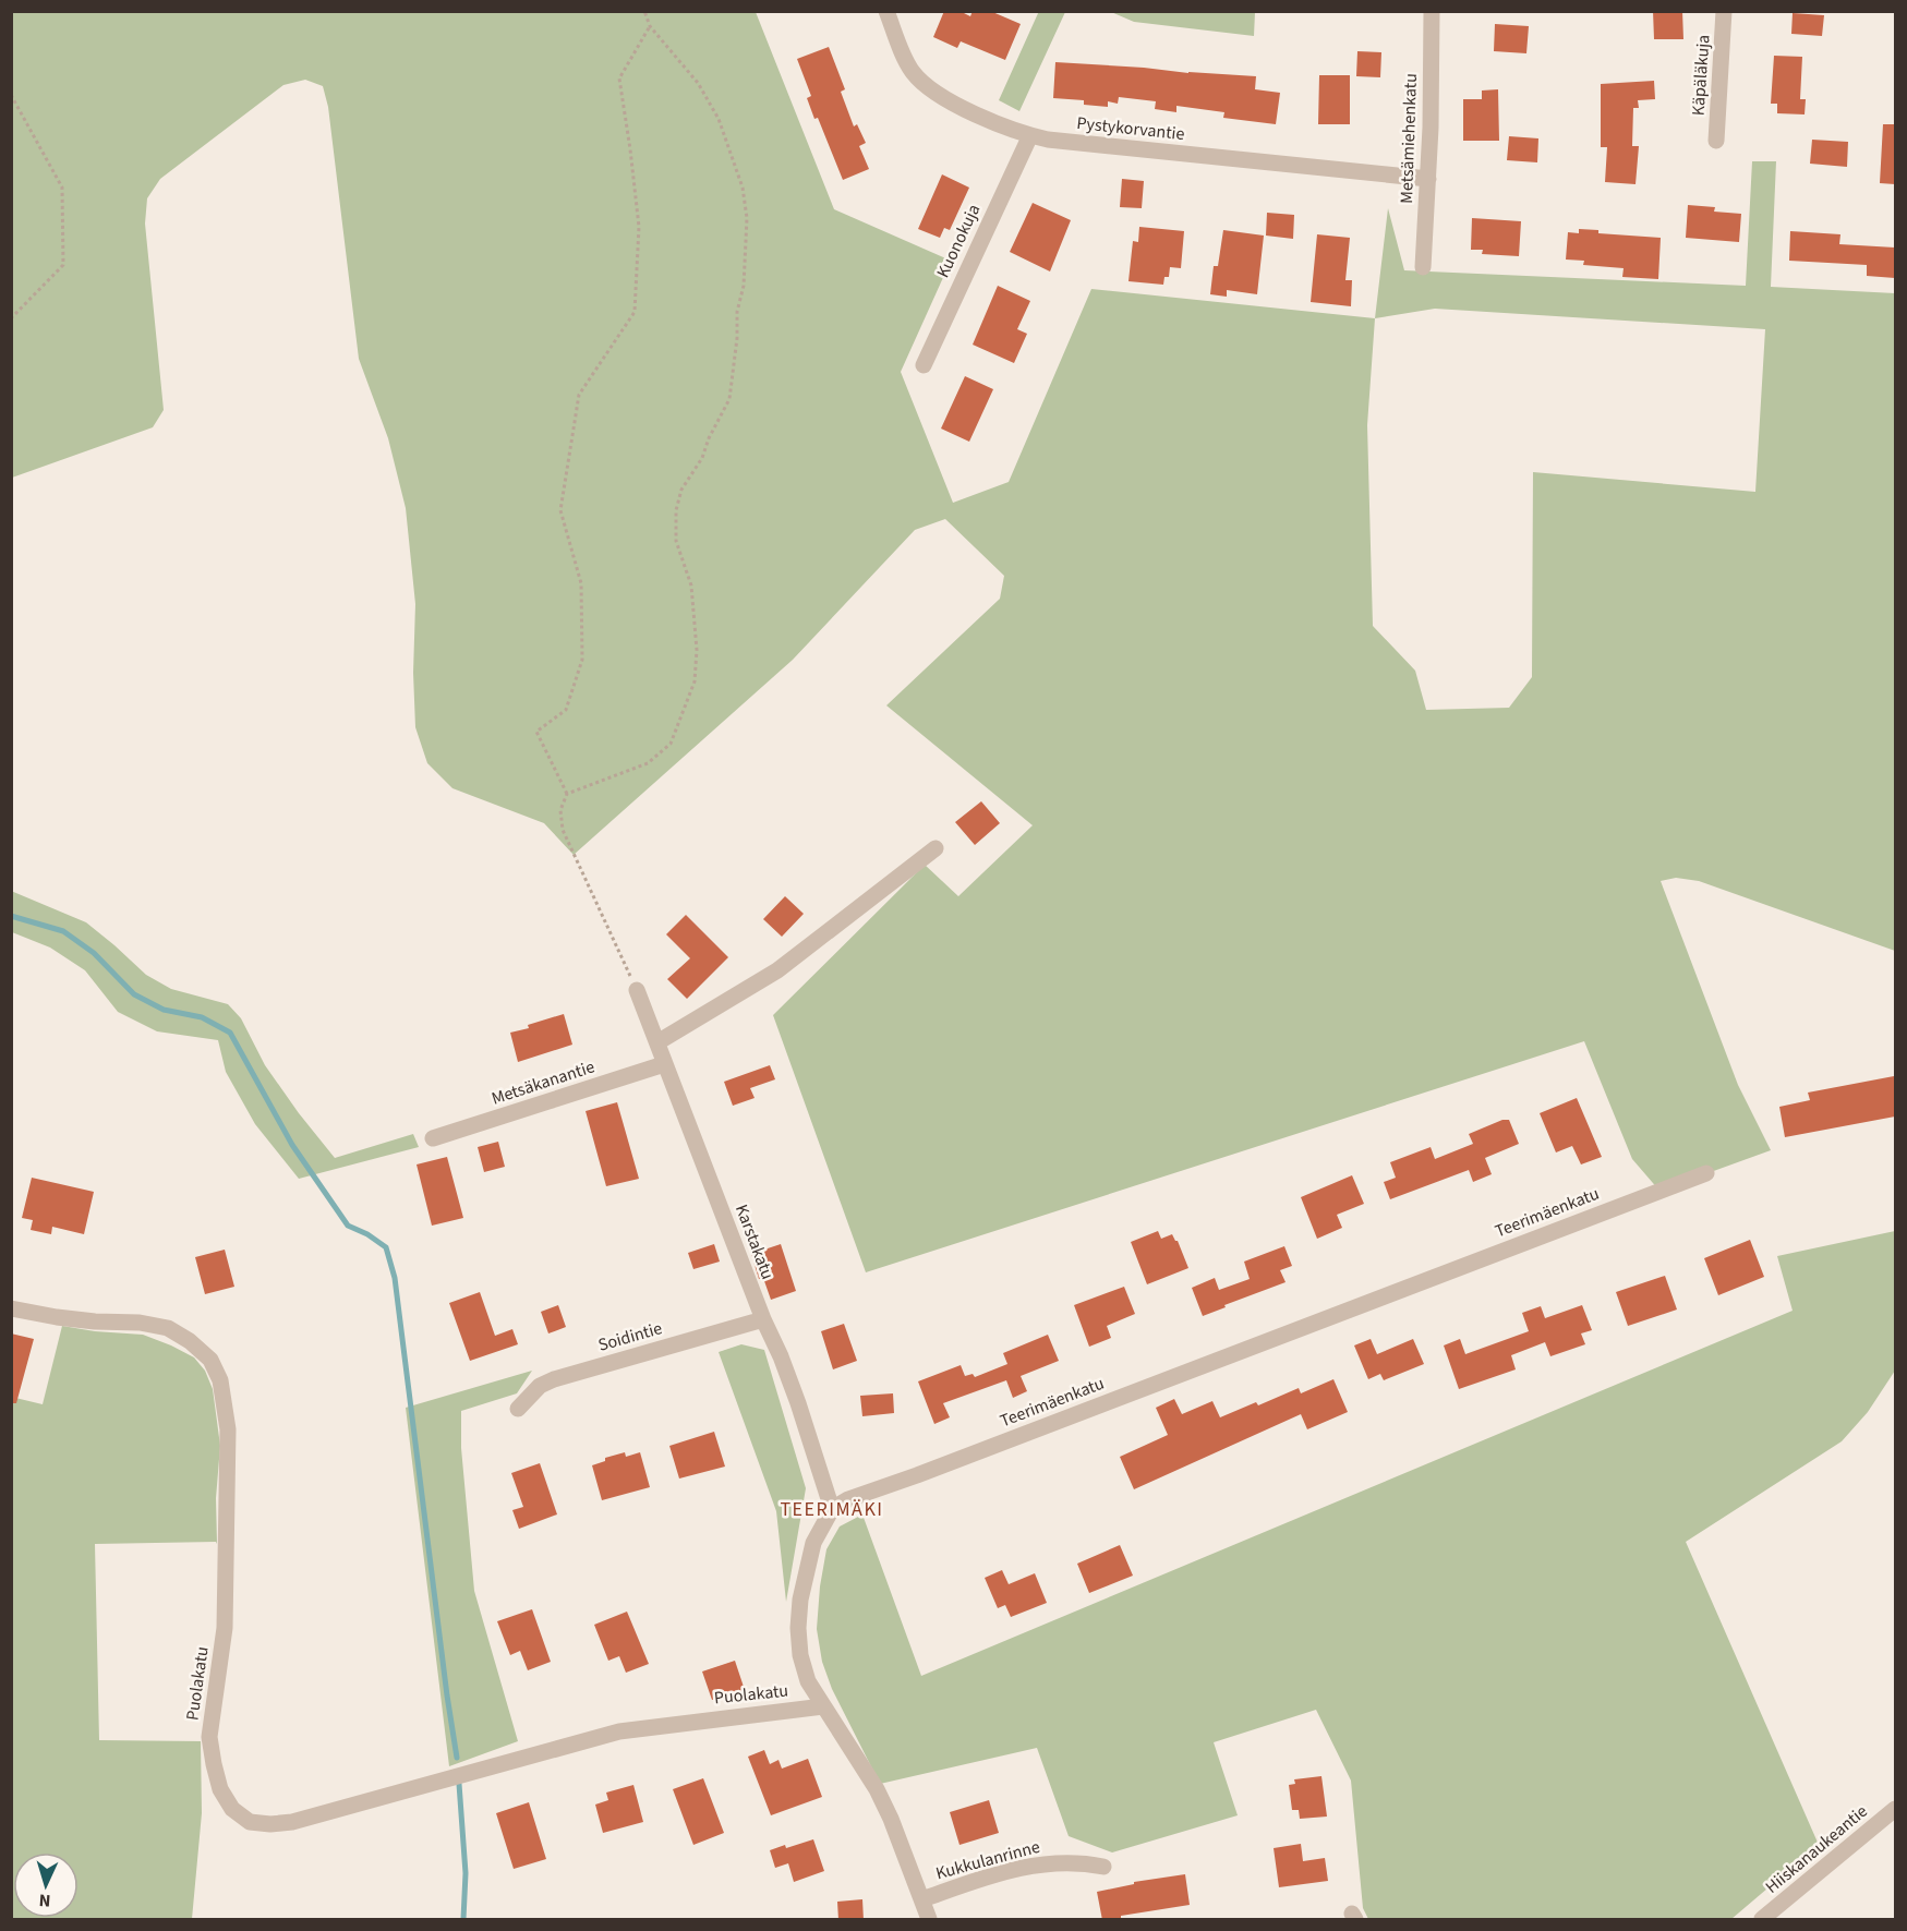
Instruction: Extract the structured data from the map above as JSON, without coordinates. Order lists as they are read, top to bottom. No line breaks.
{"streets":{"street":["Käpäläkuja","Pystykorvantie","Metsämiehenkatu","Kuonokuja","Metsäkanantie","Teerimäenkatu","Karstakatu","Soidintie","Puolakatu","Hiiskanaukeantie","Kukkulanrinne"]},"crossings":[["Pystykorvantie","Metsämiehenkatu"],["Pystykorvantie","Kuonokuja"],["Metsäkanantie","Karstakatu"],["Teerimäenkatu","Karstakatu"],["Karstakatu","Soidintie"]],"districts":["TEERIMÄKI"],"north":"bottom"}
